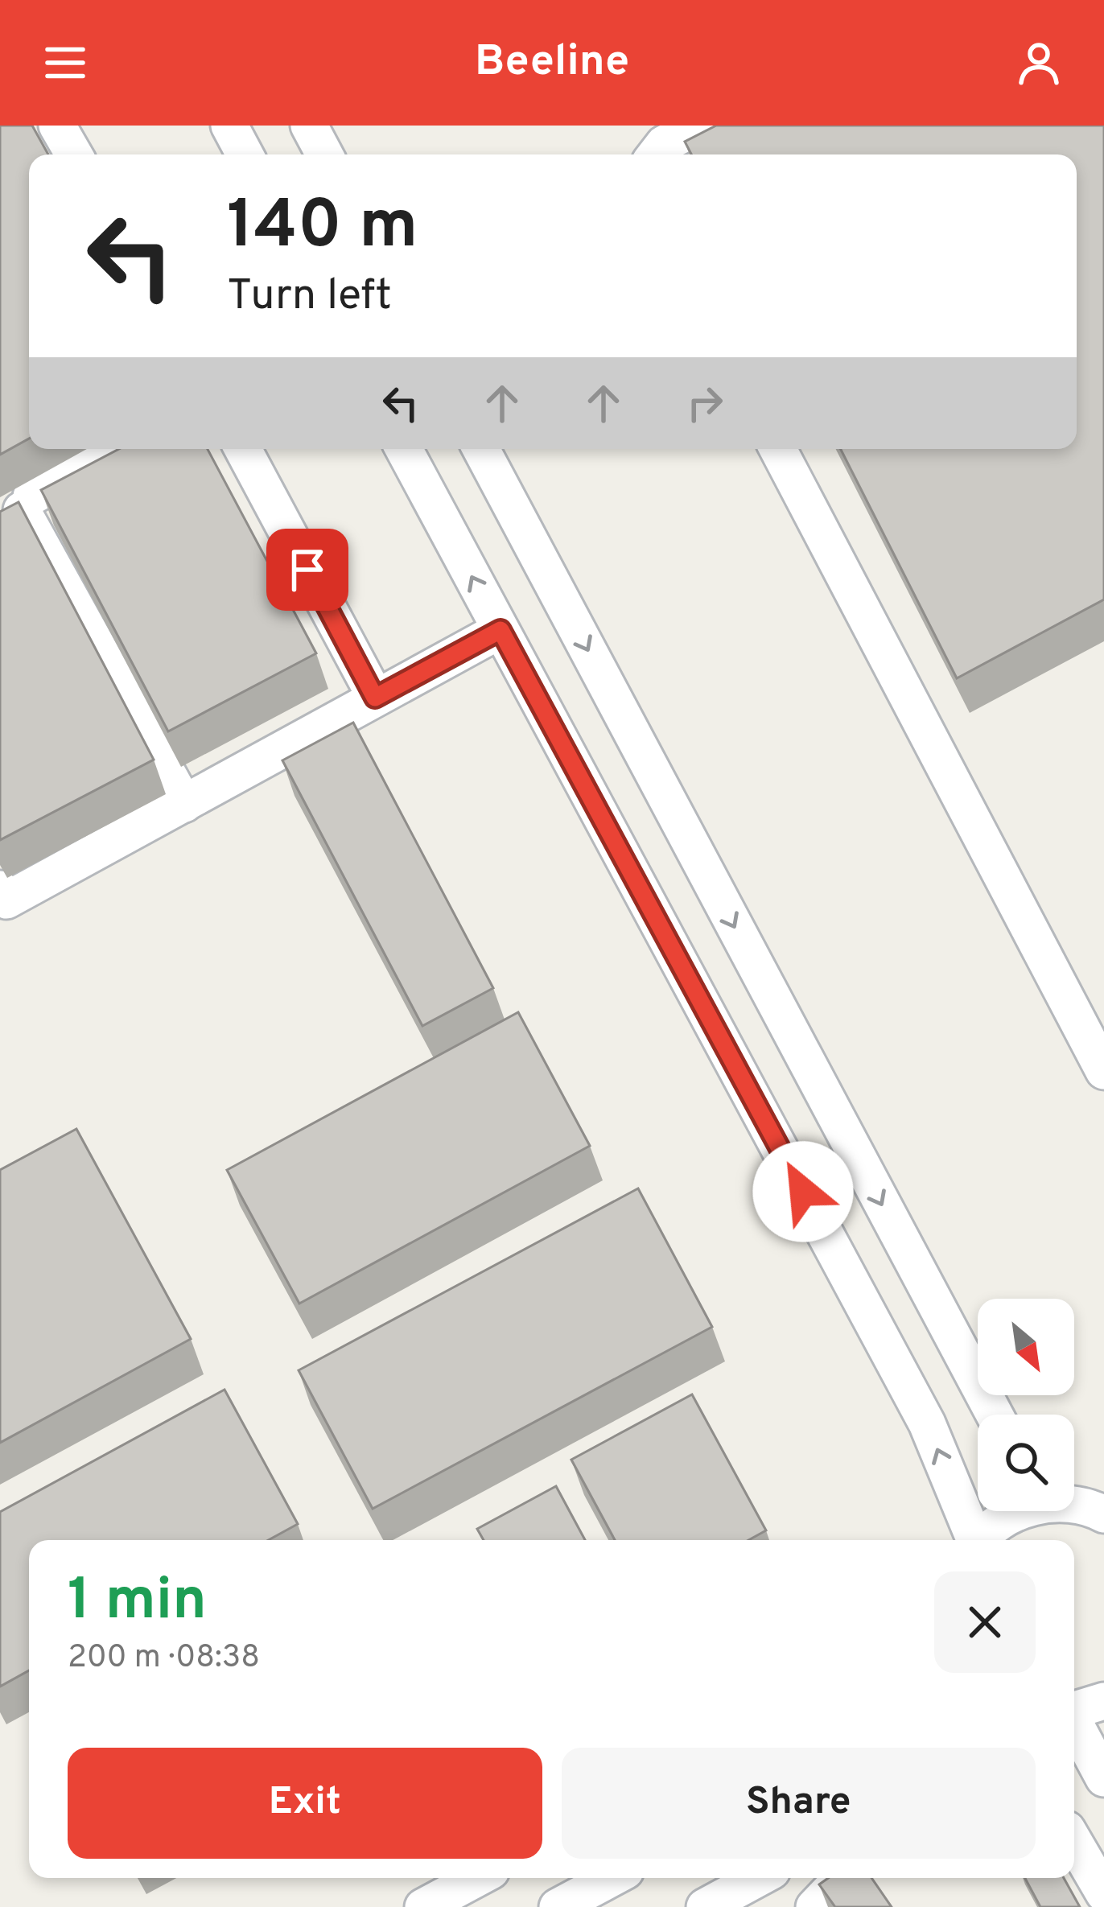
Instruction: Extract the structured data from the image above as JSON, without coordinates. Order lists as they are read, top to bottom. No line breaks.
{"north":"bottom right","page":{"header":"Beeline","turn":["140 m","Turn left"],"heading":["1 min","200 m · 08:38"],"buttons":["Exit","Share"]}}
